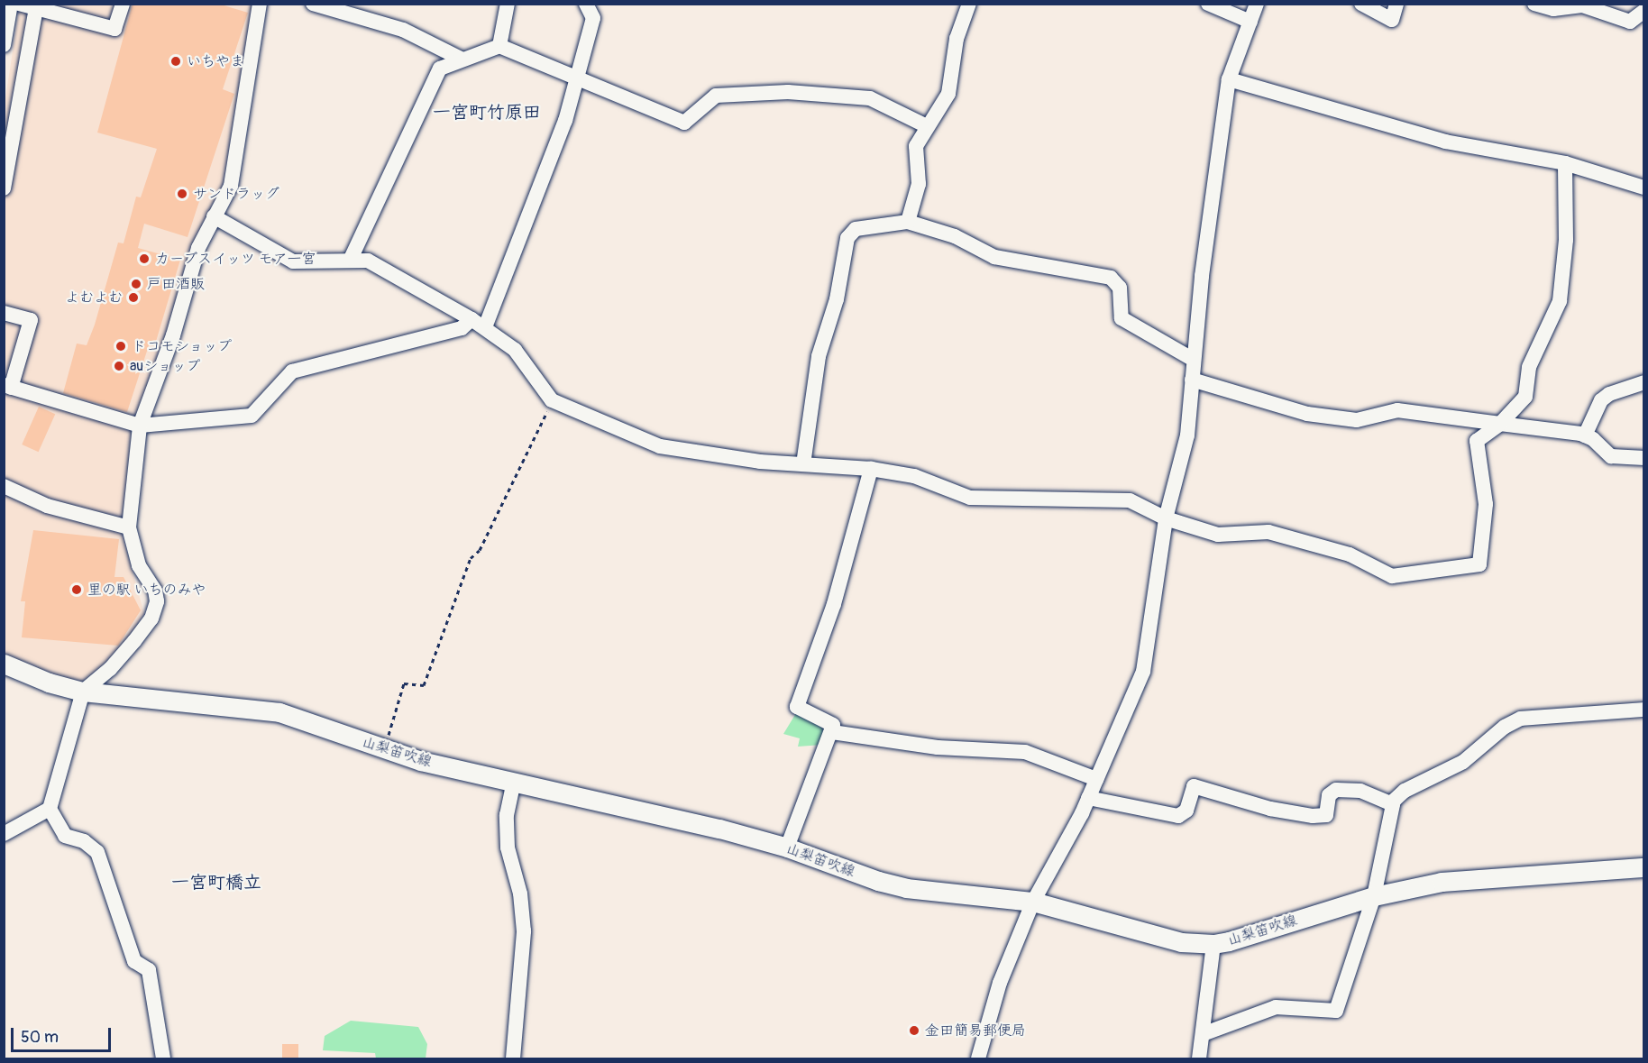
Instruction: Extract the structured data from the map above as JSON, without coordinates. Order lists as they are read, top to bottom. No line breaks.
{"streets":{"main road":["山梨笛吹線"]},"districts":["一宮町竹原田","一宮町橋立"],"places":["いちやま","サンドラッグ","カーブスイッツ モア一宮","戸田酒販","よむよむ","ドコモショップ","auショップ","里の駅 いちのみや","金田簡易郵便局"],"scale_bar":"50 m"}
